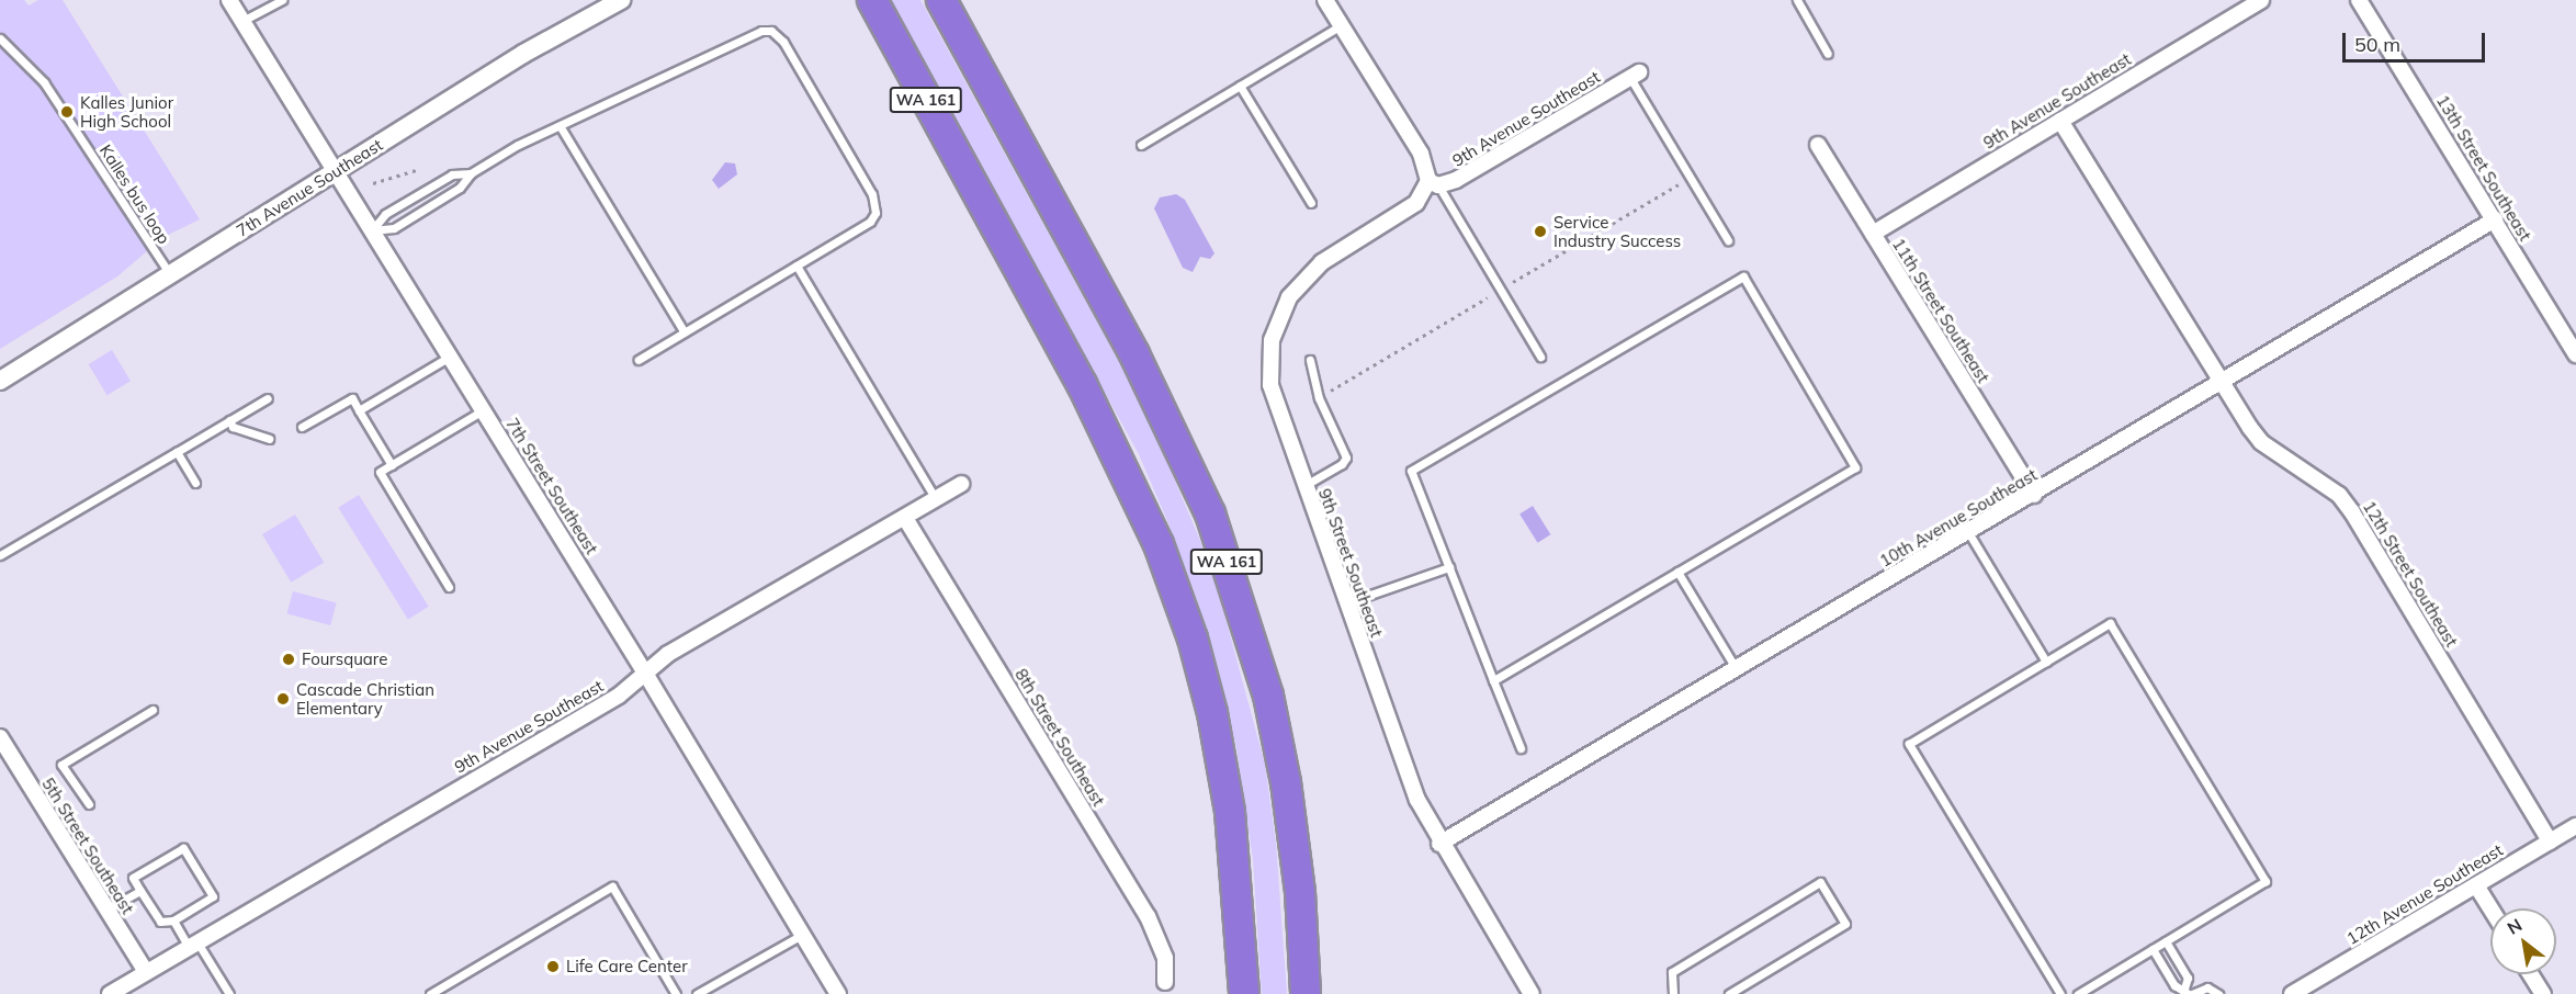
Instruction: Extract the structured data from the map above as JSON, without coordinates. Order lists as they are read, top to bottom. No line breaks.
{"streets":{"highway":["WA 161"],"street":["9th Avenue Southeast","13th Street Southeast","7th Avenue Southeast","11th Street Southeast","7th Street Southeast","10th Avenue Southeast","9th Street Southeast","12th Street Southeast","8th Street Southeast","5th Street Southeast","12th Avenue Southeast"],"lane":["Kalles bus loop"]},"crossings":[["9th Avenue Southeast","11th Street Southeast"],["9th Avenue Southeast","7th Street Southeast"],["9th Avenue Southeast","9th Street Southeast"],["9th Avenue Southeast","12th Street Southeast"],["9th Avenue Southeast","8th Street Southeast"],["9th Avenue Southeast","5th Street Southeast"],["13th Street Southeast","10th Avenue Southeast"],["7th Avenue Southeast","Kalles bus loop"],["7th Avenue Southeast","7th Street Southeast"],["11th Street Southeast","10th Avenue Southeast"],["10th Avenue Southeast","9th Street Southeast"],["10th Avenue Southeast","12th Street Southeast"],["12th Street Southeast","12th Avenue Southeast"]],"places":["Kalles Junior High School","Service Industry Success","Foursquare","Cascade Christian Elementary","Life Care Center"],"scale_bar":"50 m","north":"top left"}
